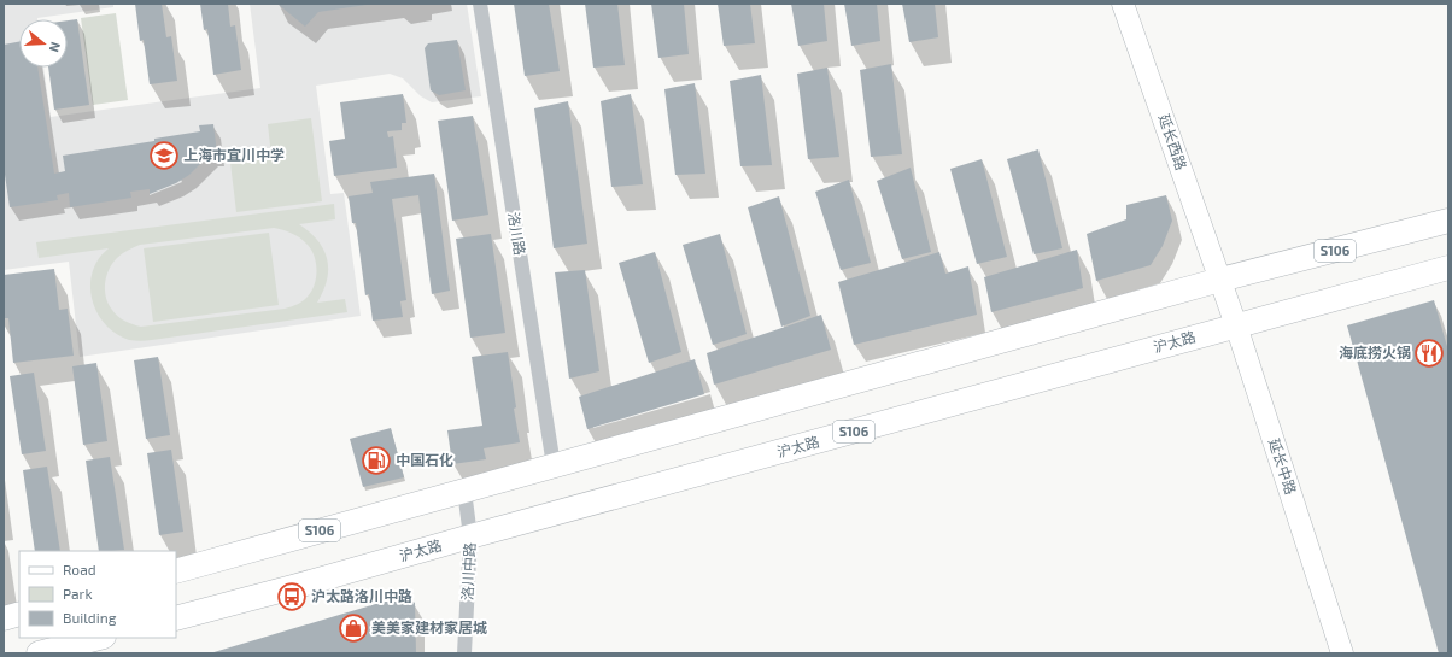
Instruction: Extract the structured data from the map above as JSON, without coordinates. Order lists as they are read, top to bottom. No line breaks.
{"streets":{"main road":["S106","沪太路"],"street":["延长西路","洛川路","延长中路","洛川中路"]},"crossings":[["延长西路","S106"],["延长西路","延长中路"],["洛川路","S106"],["S106","延长中路"],["S106","洛川中路"],["沪太路","延长中路"],["沪太路","洛川中路"]],"places":{"school or university":["上海市宜川中学"],"restaurant":["海底捞火锅"],"fuel station":["中国石化"],"bus stop":["沪太路洛川中路"],"shop":["美美家建材家居城"]},"legend":["Road","Park","Building"],"north":"right"}
